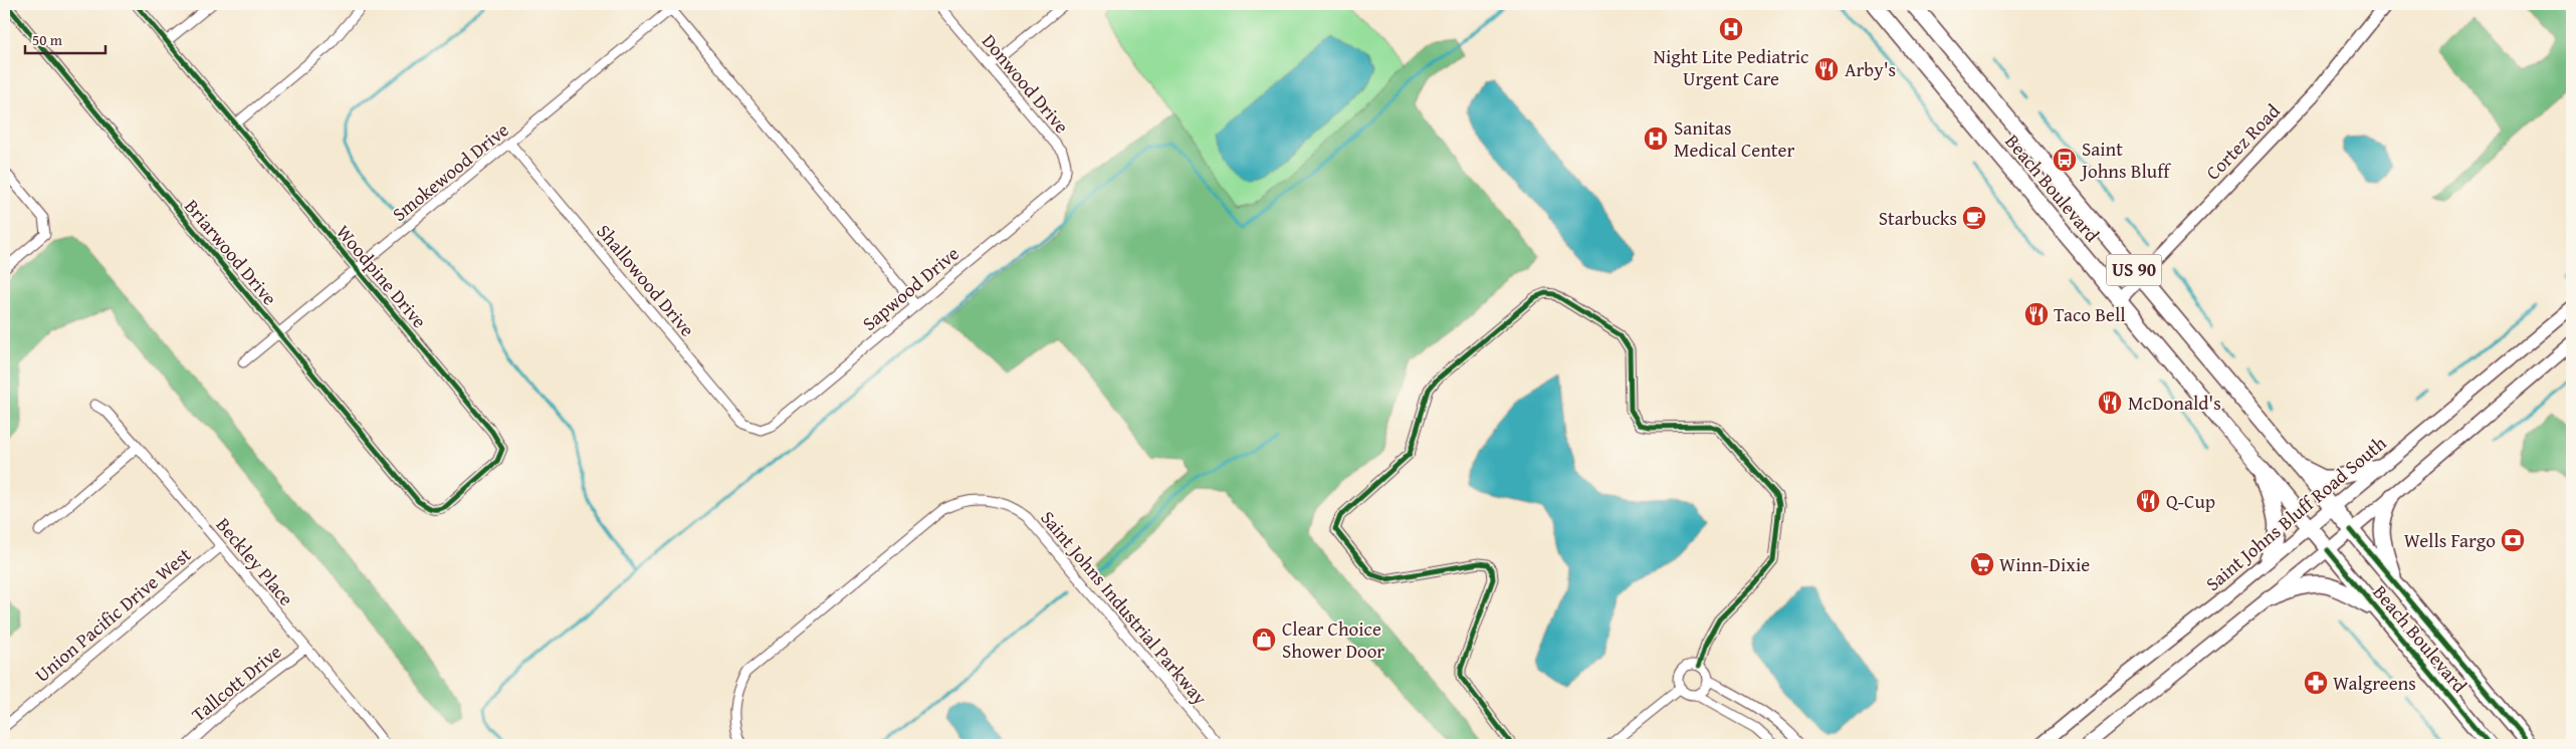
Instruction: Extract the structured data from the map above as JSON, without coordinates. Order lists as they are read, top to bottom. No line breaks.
{"streets":{"highway":["Beach Boulevard","US 90"],"main road":["Cortez Road","Saint Johns Bluff Road South"],"street":["Donwood Drive","Smokewood Drive","Briarwood Drive","Woodpine Drive","Shallowood Drive","Sapwood Drive","Beckley Place","Saint Johns Industrial Parkway","Union Pacific Drive West","Tallcott Drive"]},"crossings":[["Donwood Drive","Sapwood Drive"],["Cortez Road","Beach Boulevard"],["Cortez Road","US 90"],["Smokewood Drive","Briarwood Drive"],["Smokewood Drive","Woodpine Drive"],["Smokewood Drive","Shallowood Drive"],["Beach Boulevard","Saint Johns Bluff Road South"],["Briarwood Drive","Woodpine Drive"],["US 90","Saint Johns Bluff Road South"],["Shallowood Drive","Sapwood Drive"],["Beckley Place","Union Pacific Drive West"],["Beckley Place","Tallcott Drive"]],"places":{"hospital":["Night Lite Pediatric Urgent Care","Sanitas Medical Center"],"restaurant":["Arby's","Taco Bell","McDonald's","Q-Cup"],"bus stop":["Saint Johns Bluff"],"cafe":["Starbucks"],"bank":["Wells Fargo"],"supermarket":["Winn-Dixie"],"shop":["Clear Choice Shower Door"],"pharmacy":["Walgreens"]},"scale_bar":"50 m"}
